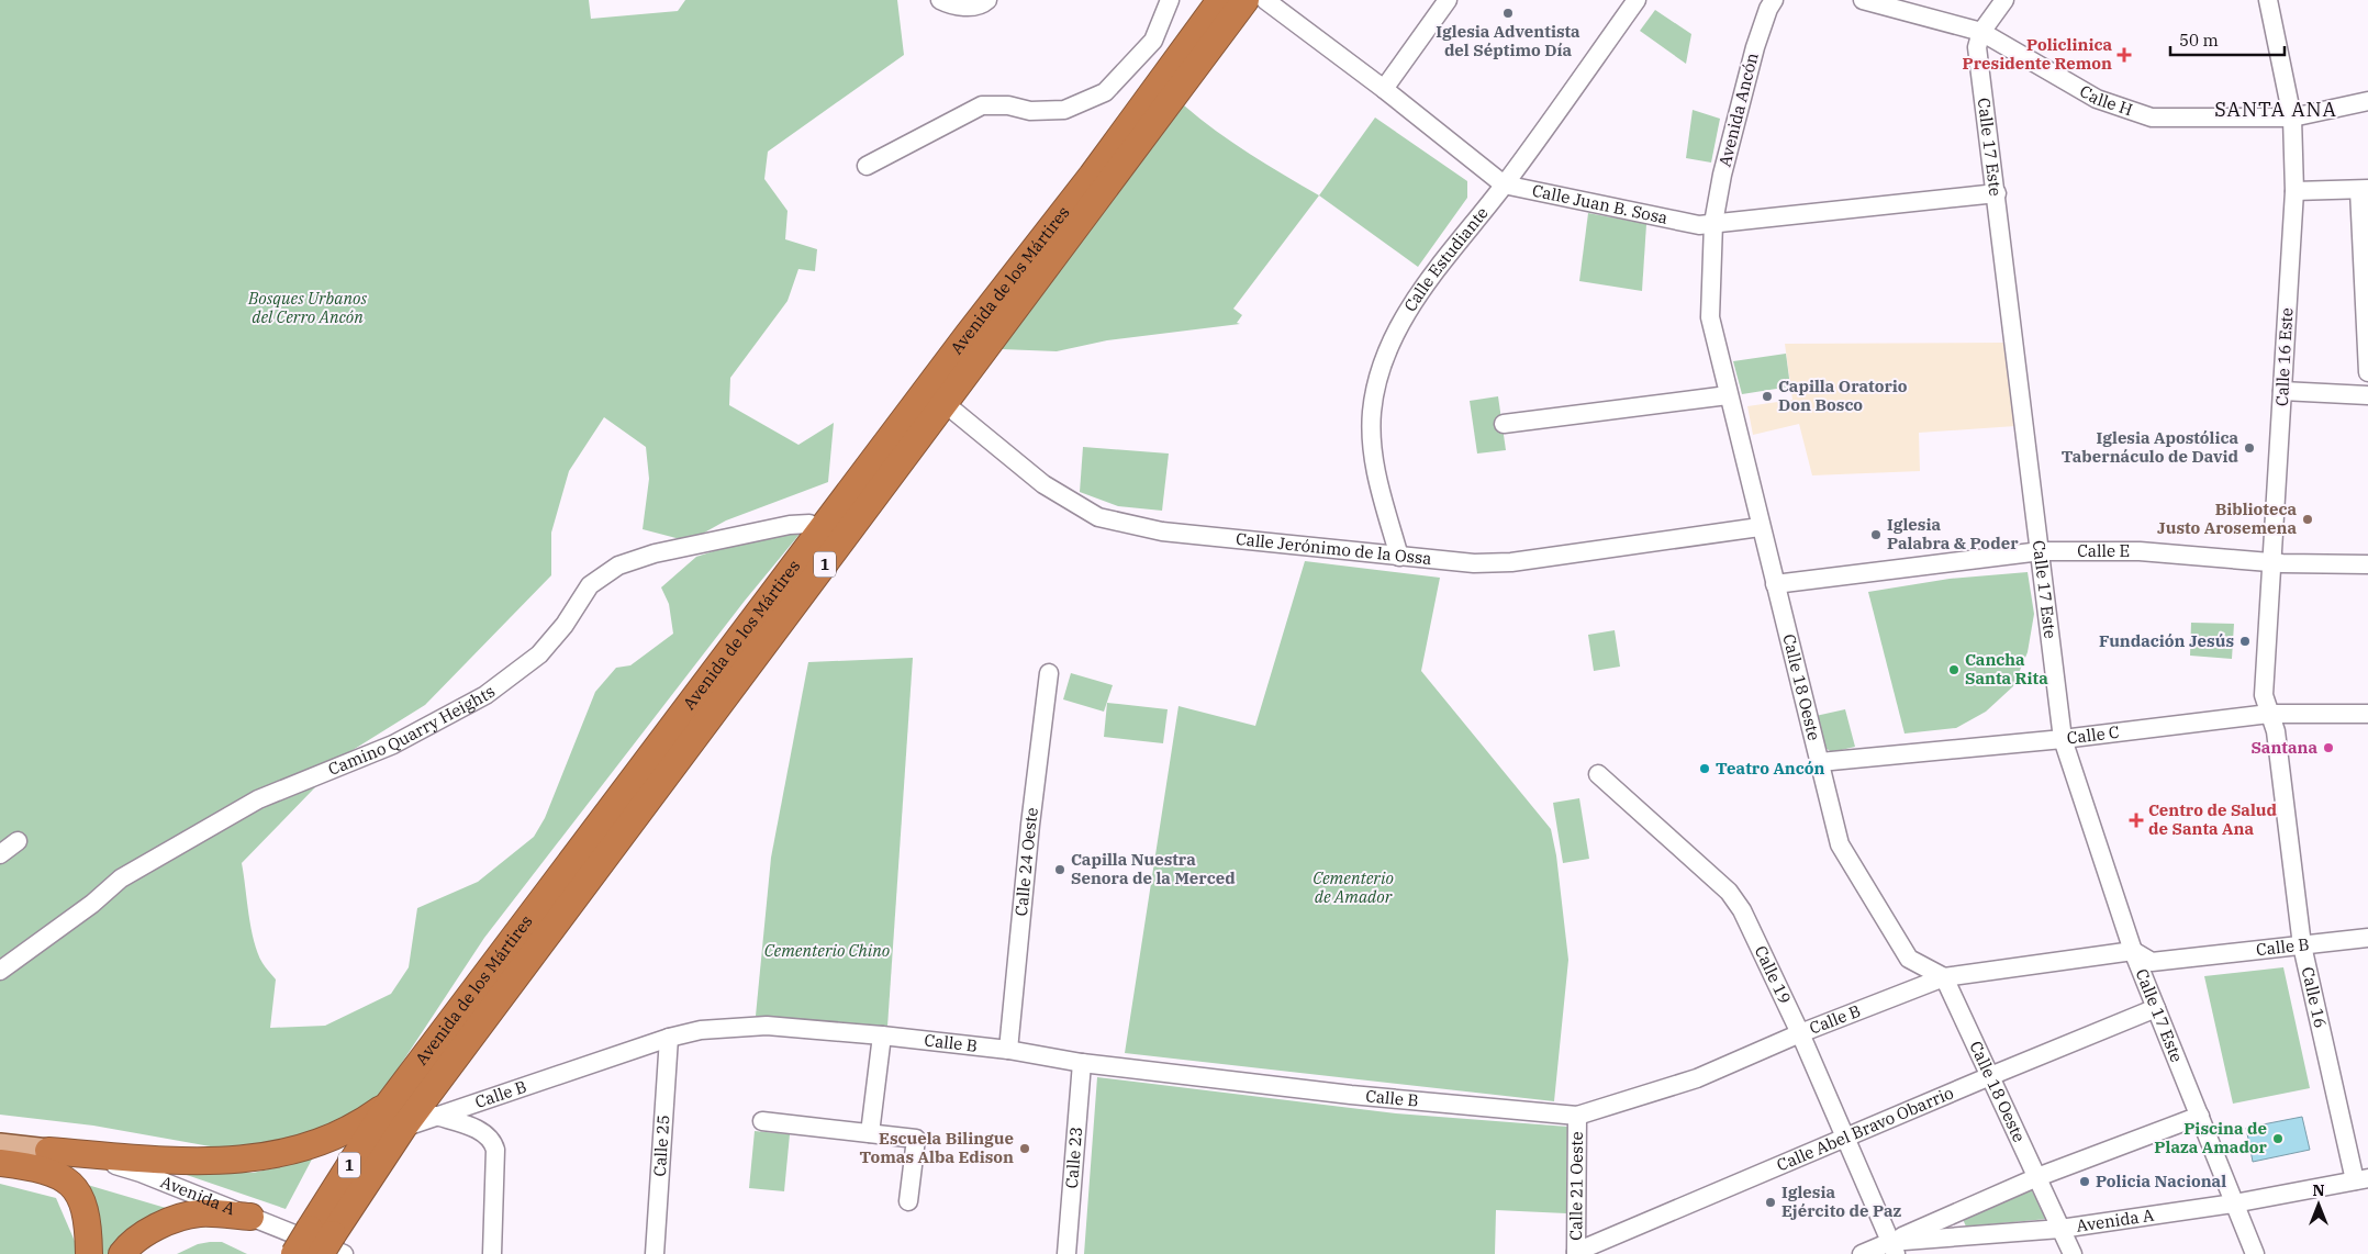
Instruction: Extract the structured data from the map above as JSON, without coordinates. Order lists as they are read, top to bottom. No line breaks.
{"streets":{"highway":["Avenida de los Mártires","1"],"street":["Calle H","Avenida Ancón","Calle 17 Este","Calle Juan B. Sosa","Calle Estudiante","Calle 16 Este","Calle Jerónimo de la Ossa","Calle E","Calle 18 Oeste","Camino Quarry Heights","Calle C","Calle 24 Oeste","Calle B","Calle 19","Calle 16","Calle Abel Bravo Obarrio","Calle 25","Calle 23","Calle 21 Oeste","Avenida A"]},"crossings":[["Calle H","Calle 17 Este"],["Calle H","Calle 16 Este"],["Avenida Ancón","Calle Juan B. Sosa"],["Avenida Ancón","Calle 18 Oeste"],["Calle 17 Este","Calle Juan B. Sosa"],["Calle 17 Este","Calle E"],["Calle 17 Este","Calle C"],["Calle 17 Este","Calle B"],["Calle 17 Este","Calle Abel Bravo Obarrio"],["Calle 17 Este","Avenida A"],["Calle Juan B. Sosa","Calle Estudiante"],["Calle Juan B. Sosa","Calle 18 Oeste"],["Calle Estudiante","Calle Jerónimo de la Ossa"],["Avenida de los Mártires","Calle Jerónimo de la Ossa"],["Avenida de los Mártires","Camino Quarry Heights"],["Avenida de los Mártires","Calle B"],["Avenida de los Mártires","Avenida A"],["Calle 16 Este","Calle E"],["Calle 16 Este","Calle C"],["Calle 16 Este","Calle 16"],["Calle Jerónimo de la Ossa","Calle 18 Oeste"],["Calle E","Calle 18 Oeste"],["Calle 18 Oeste","Calle C"],["Calle 18 Oeste","Calle B"],["Calle 18 Oeste","Calle Abel Bravo Obarrio"],["Calle 18 Oeste","Avenida A"],["Calle C","Calle 16"],["Calle 24 Oeste","Calle B"],["Calle B","Calle 19"],["Calle B","Calle 16"],["Calle B","Calle 25"],["Calle B","Calle 23"],["Calle B","Calle 21 Oeste"],["Calle 19","Calle Abel Bravo Obarrio"],["Calle 19","Avenida A"],["Calle 16","Avenida A"],["Calle Abel Bravo Obarrio","Calle 21 Oeste"]],"districts":["SANTA ANA"],"parks":["Bosques Urbanos del Cerro Ancón","Cementerio de Amador","Cementerio Chino"],"places":{"other":["Iglesia Adventista del Séptimo Día","Capilla Oratorio Don Bosco","Iglesia Apostólica Tabernáculo de David","Biblioteca Justo Arosemena","Iglesia Palabra & Poder","Fundación Jesús","Cancha Santa Rita","Santana","Teatro Ancón","Capilla Nuestra Senora de la Merced","Piscina de Plaza Amador","Escuela Bilingue Tomas Alba Edison","Policia Nacional","Iglesia Ejército de Paz"],"health":["Policlinica Presidente Remon","Centro de Salud de Santa Ana"]},"scale_bar":"50 m","north":"top"}
